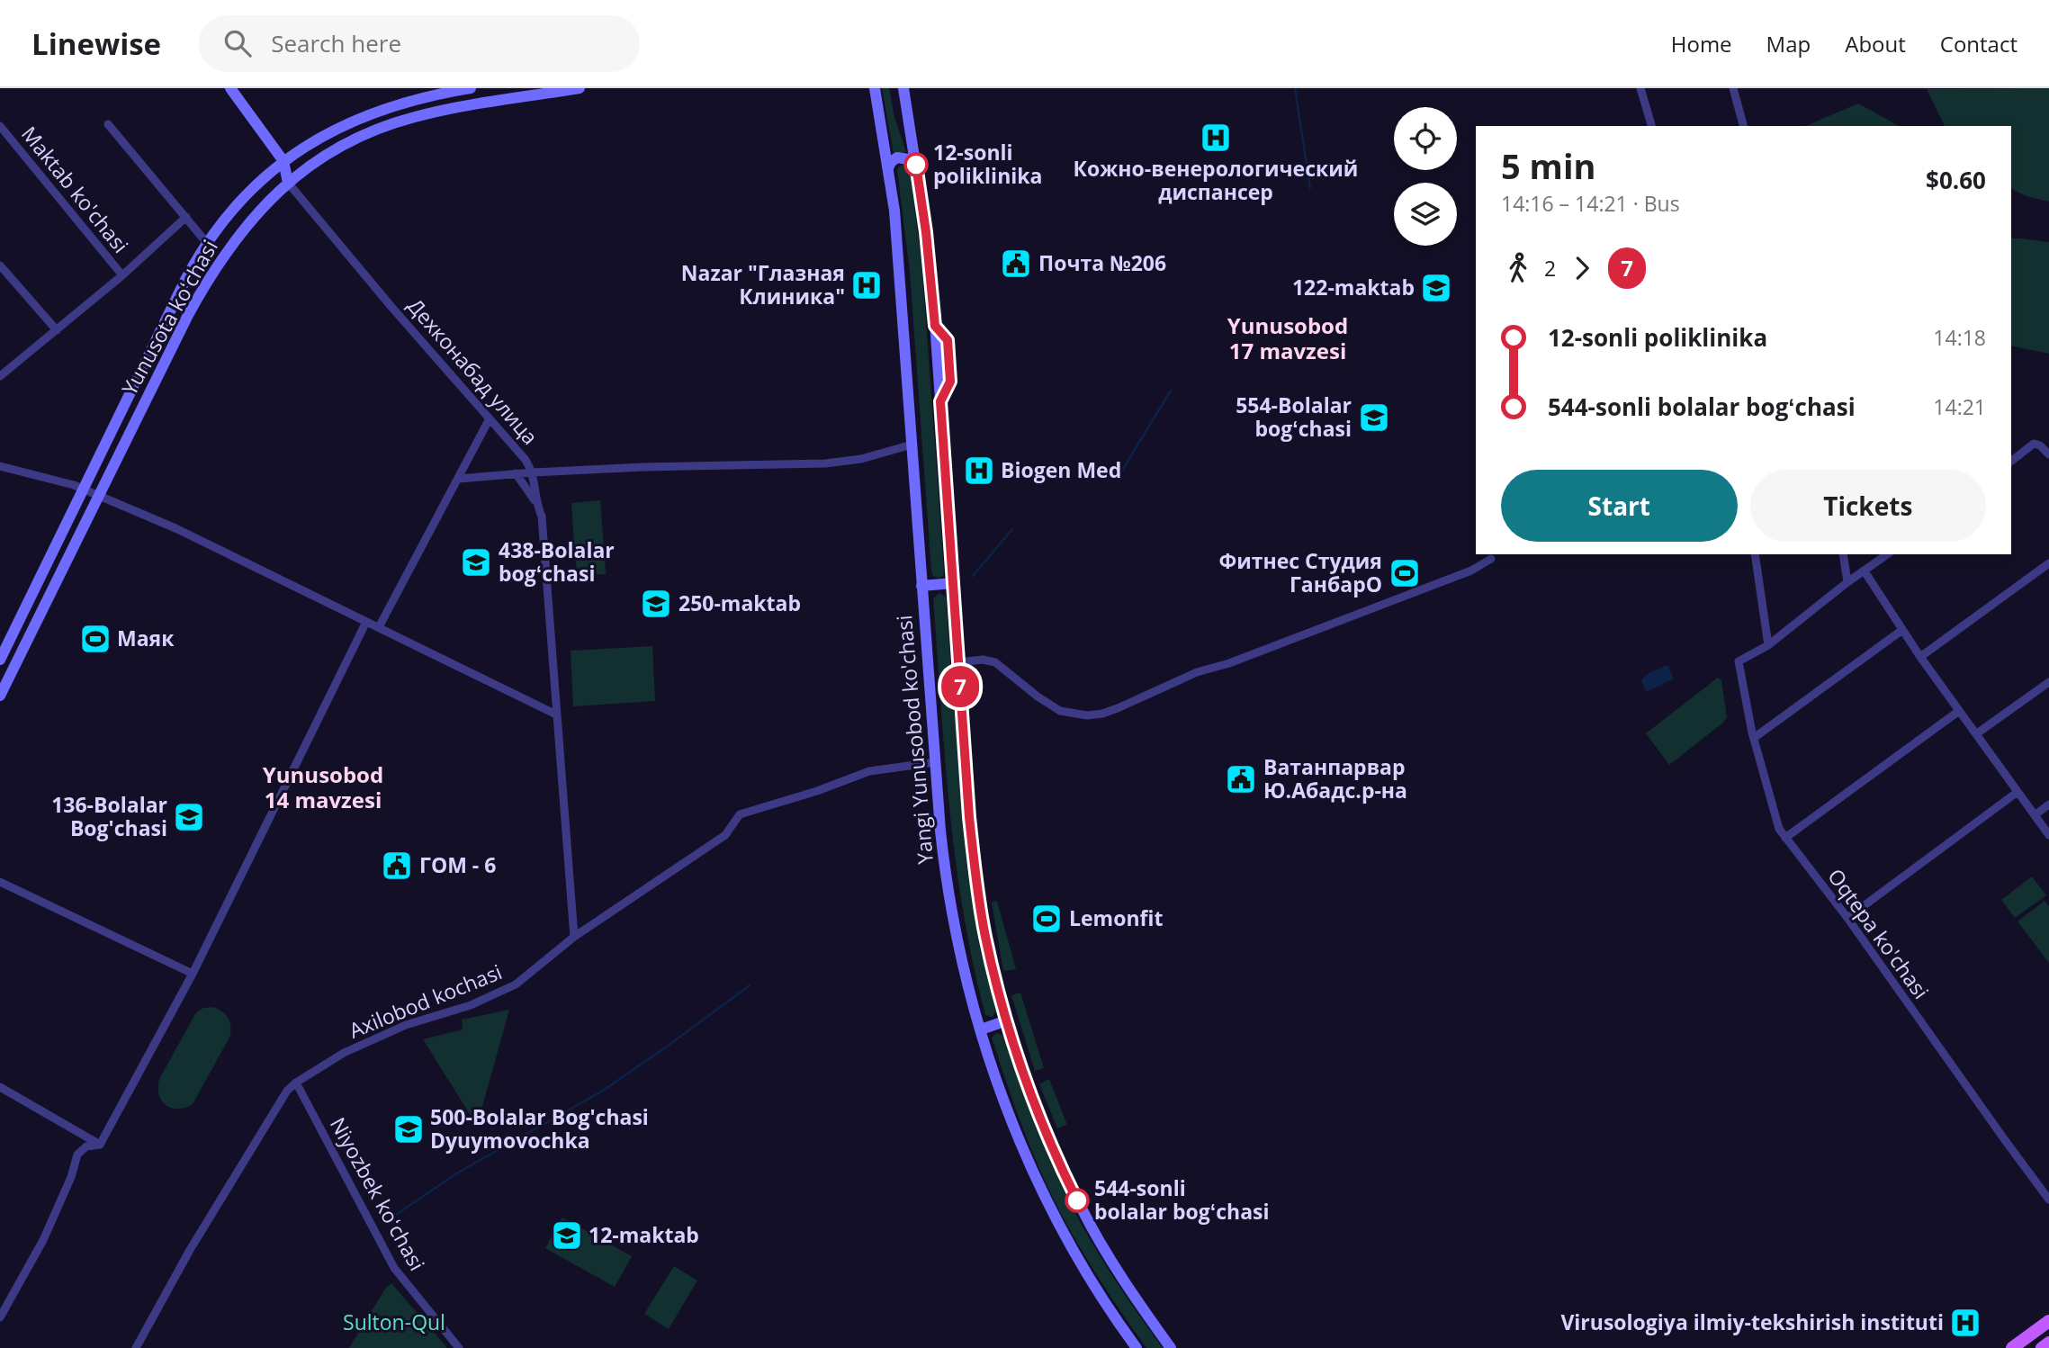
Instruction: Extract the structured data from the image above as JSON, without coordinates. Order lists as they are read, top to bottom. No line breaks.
{"streets":{"main road":["Yunusota koʻchasi","Дехконабад улица","Yangi Yunusobod ko'chasi"],"street":["Maktab ko'chasi","Oqtepa ko'chasi","Axilobod kochasi","Niyozbek koʻchasi"]},"crossings":[["Yunusota koʻchasi","Дехконабад улица"],["Дехконабад улица","Yangi Yunusobod ko'chasi"],["Yangi Yunusobod ko'chasi","Axilobod kochasi"],["Axilobod kochasi","Niyozbek koʻchasi"]],"districts":["Yunusobod 17 mavzesi","Yunusobod 14 mavzesi"],"parks":["Sulton-Qul"],"places":{"hospital":["Кожно-венерологический диспансер","Nazar \"Глазная Клиника\"","Biogen Med","Virusologiya ilmiy-tekshirish instituti"],"other":["12-sonli poliklinika","544-sonli bolalar bogʻchasi"],"public building":["Почта №206","Ватанпарвар Ю.Абадс.р-на","ГОМ - 6"],"school or university":["122-maktab","554-Bolalar bogʻchasi","438-Bolalar bogʻchasi","250-maktab","136-Bolalar Bog'chasi","500-Bolalar Bog'chasi Dyuymovochka","12-maktab"],"sports":["Фитнес Студия ГанбарО","Маяк","Lemonfit"]},"lines":["bus line 7"],"page":{"header":"Linewise","search":"Search here","nav":["Home","Map","About","Contact"],"on_map":"7","heading":["5 min","14:16 – 14:21 · Bus","$0.60"],"legs":["2","7"],"list":[{"name":"12-sonli poliklinika","value":"14:18"},{"name":"544-sonli bolalar bogʻchasi","value":"14:21"}],"buttons":["Start","Tickets"]}}
